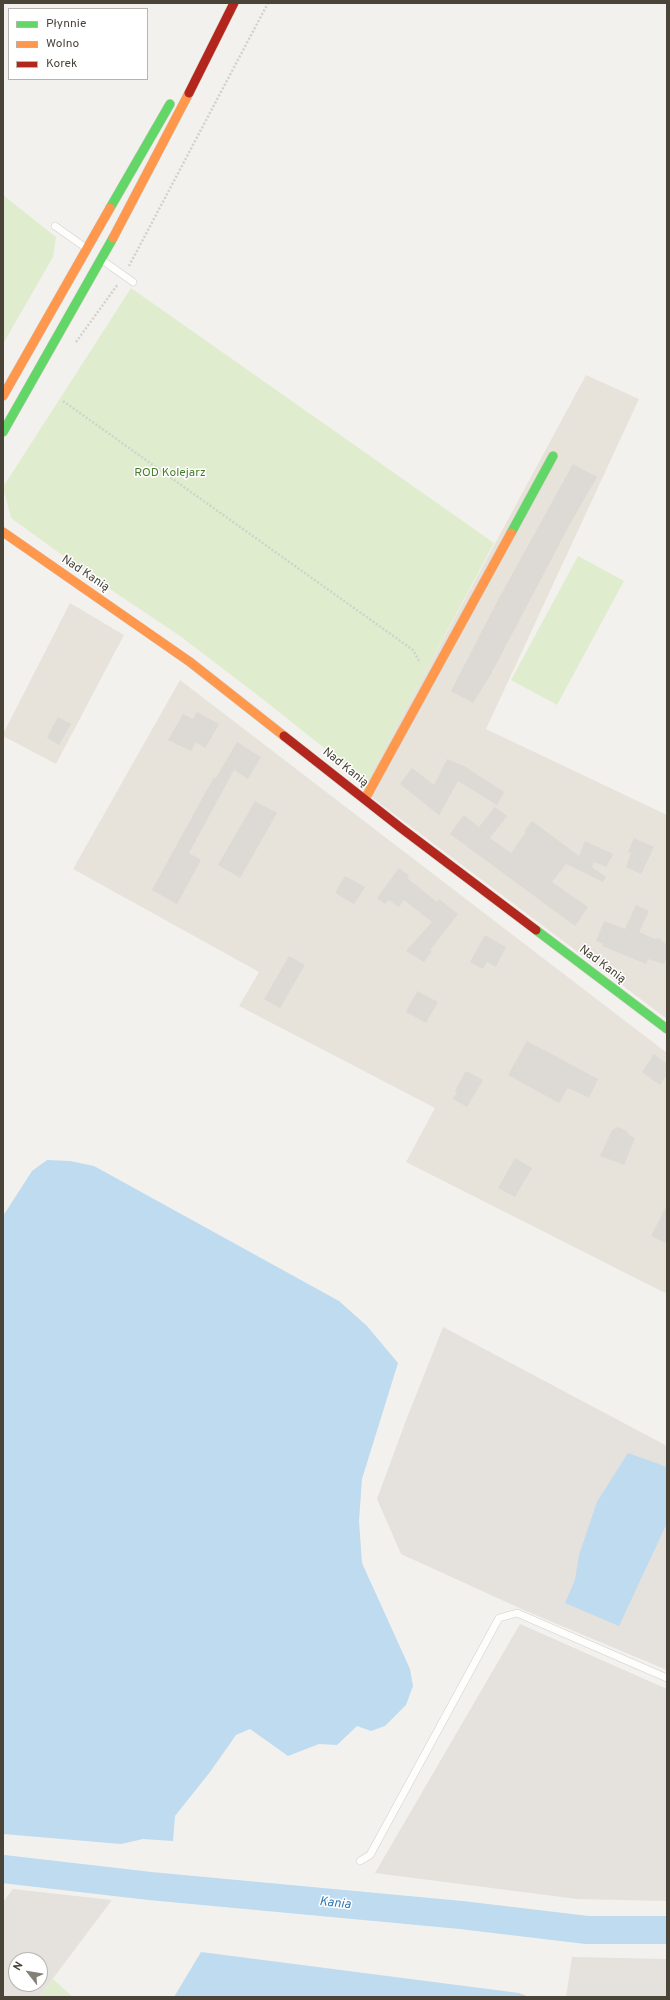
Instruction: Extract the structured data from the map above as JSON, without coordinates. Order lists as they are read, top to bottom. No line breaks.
{"streets":{"street":["Nad Kanią"]},"water":["Kania"],"parks":["ROD Kolejarz"],"legend":["Płynnie","Wolno","Korek"],"north":"top left"}
